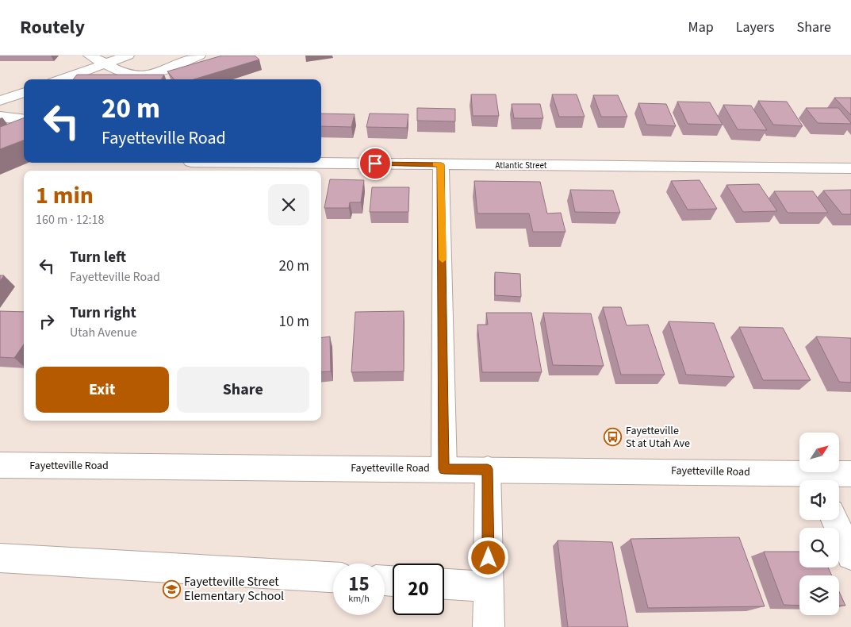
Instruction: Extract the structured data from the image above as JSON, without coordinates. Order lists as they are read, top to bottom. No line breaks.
{"streets":{"street":["Atlantic Street","Fayetteville Road"]},"places":{"bus stop":["Fayetteville St at Utah Ave"],"school or university":["Fayetteville Street Elementary School"]},"north":"top right","page":{"header":"Routely","nav":["Map","Layers","Share"],"turn":["20 m","Fayetteville Road"],"heading":["1 min","160 m · 12:18"],"list":[{"name":"Turn left","note":"Fayetteville Road","value":"20 m"},{"name":"Turn right","note":"Utah Avenue","value":"10 m"}],"buttons":["Exit","Share"],"speed":"15 km/h","limit":"20"}}
